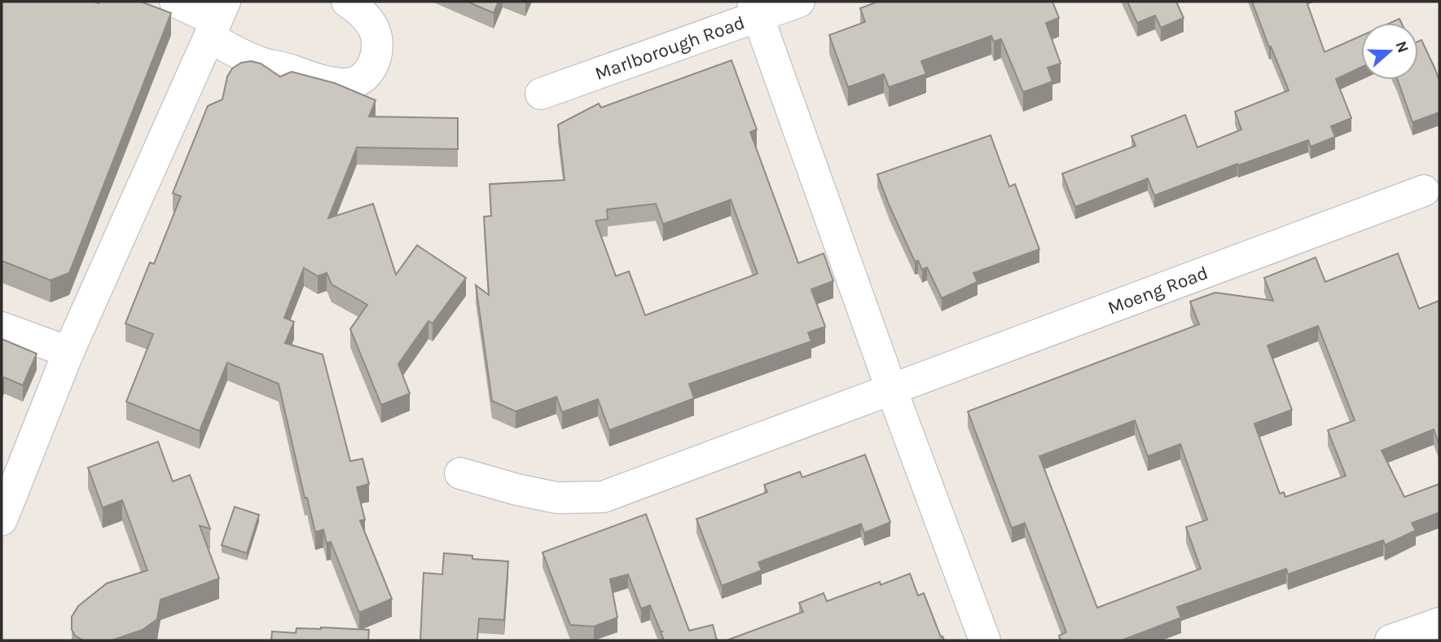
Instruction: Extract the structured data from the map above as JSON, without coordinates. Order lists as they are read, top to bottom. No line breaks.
{"streets":{"street":["Marlborough Road","Moeng Road"]},"north":"right"}
